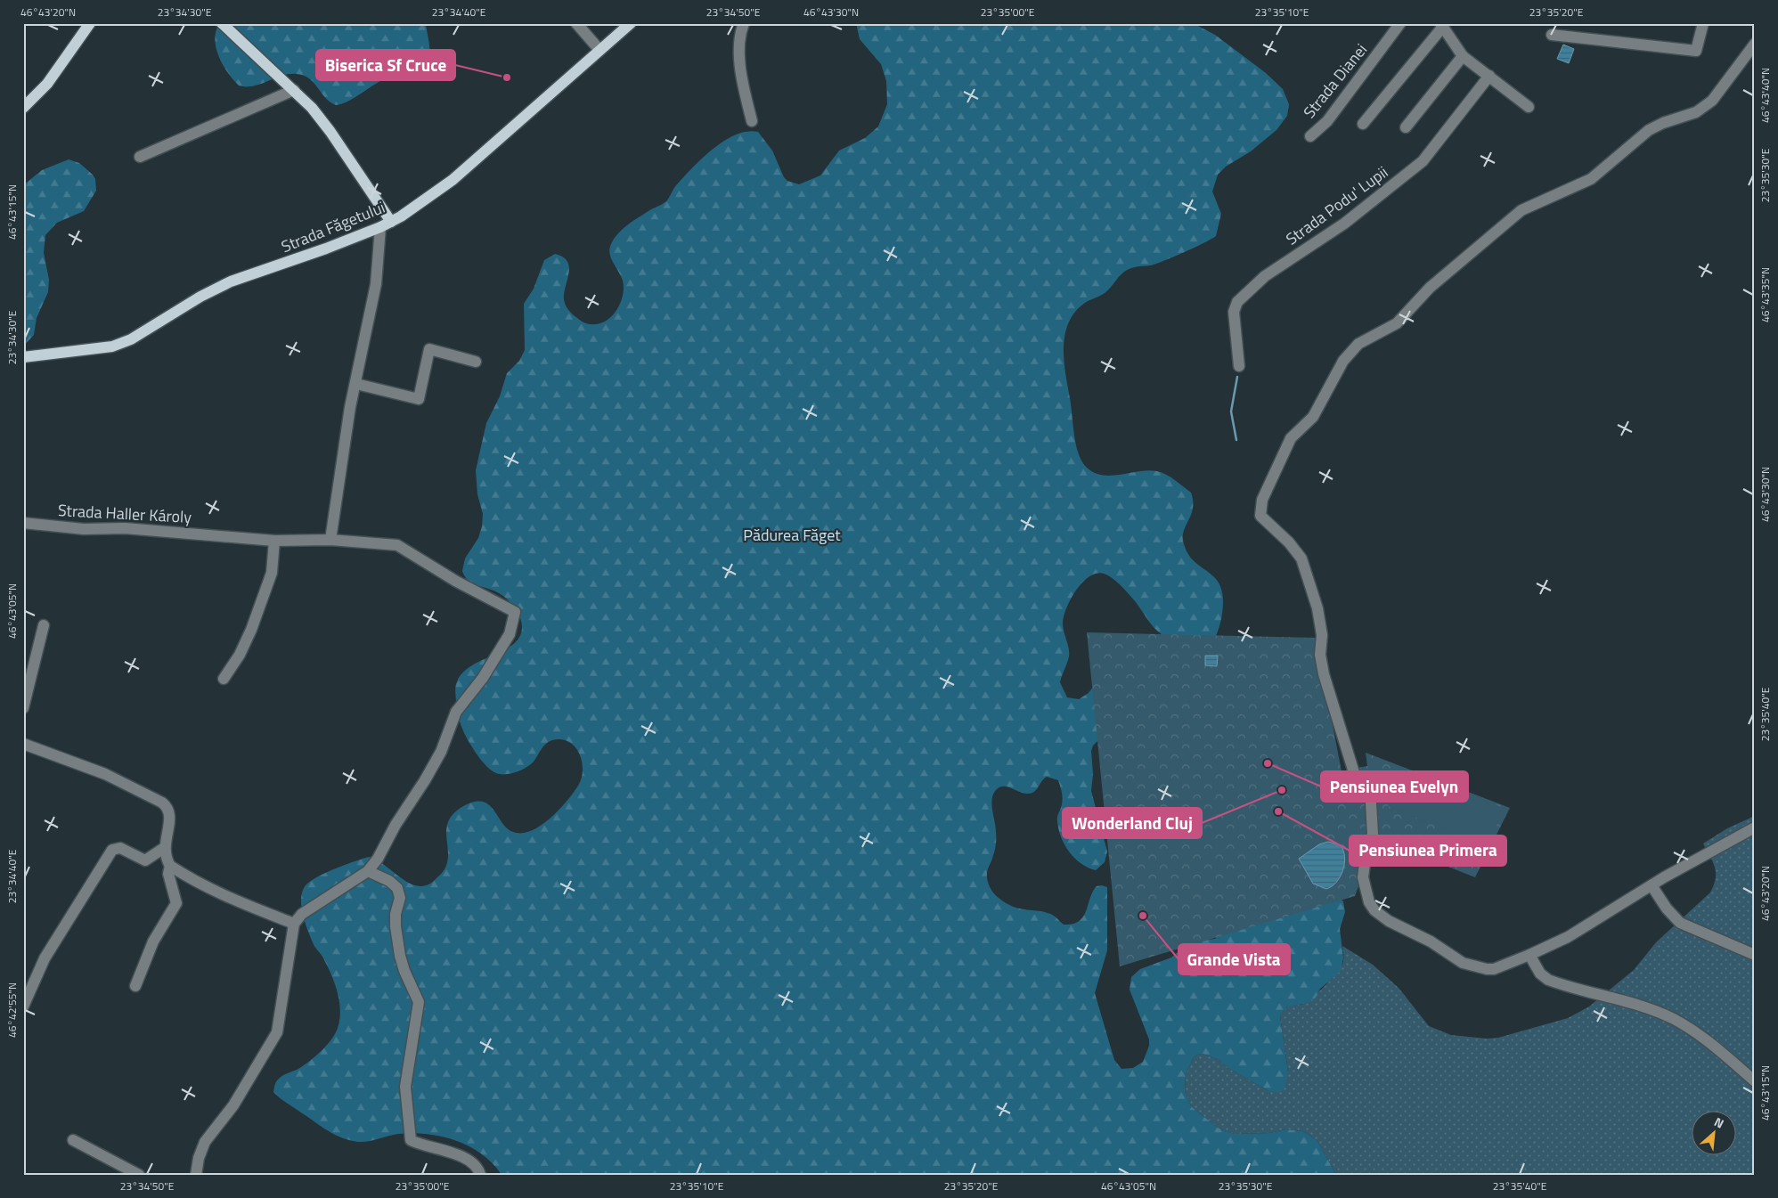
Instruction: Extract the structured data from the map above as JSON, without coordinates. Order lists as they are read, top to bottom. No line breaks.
{"streets":{"main road":["Strada Făgetului"],"street":["Strada Dianei","Strada Podu' Lupii","Strada Haller Károly"]},"parks":["Pădurea Făget"],"places":["Biserica Sf Cruce","Pensiunea Evelyn","Wonderland Cluj","Pensiunea Primera","Grande Vista"],"north":"top right","coordinates":["46°43'20\"N","23°34'30\"E","23°34'40\"E","23°34'50\"E","46°43'30\"N","23°35'00\"E","23°35'10\"E","23°35'20\"E","46°43'40\"N","23°35'30\"E","46°43'15\"N","46°43'35\"N","46°43'05\"N","23°35'40\"E","46°42'55\"N"]}
